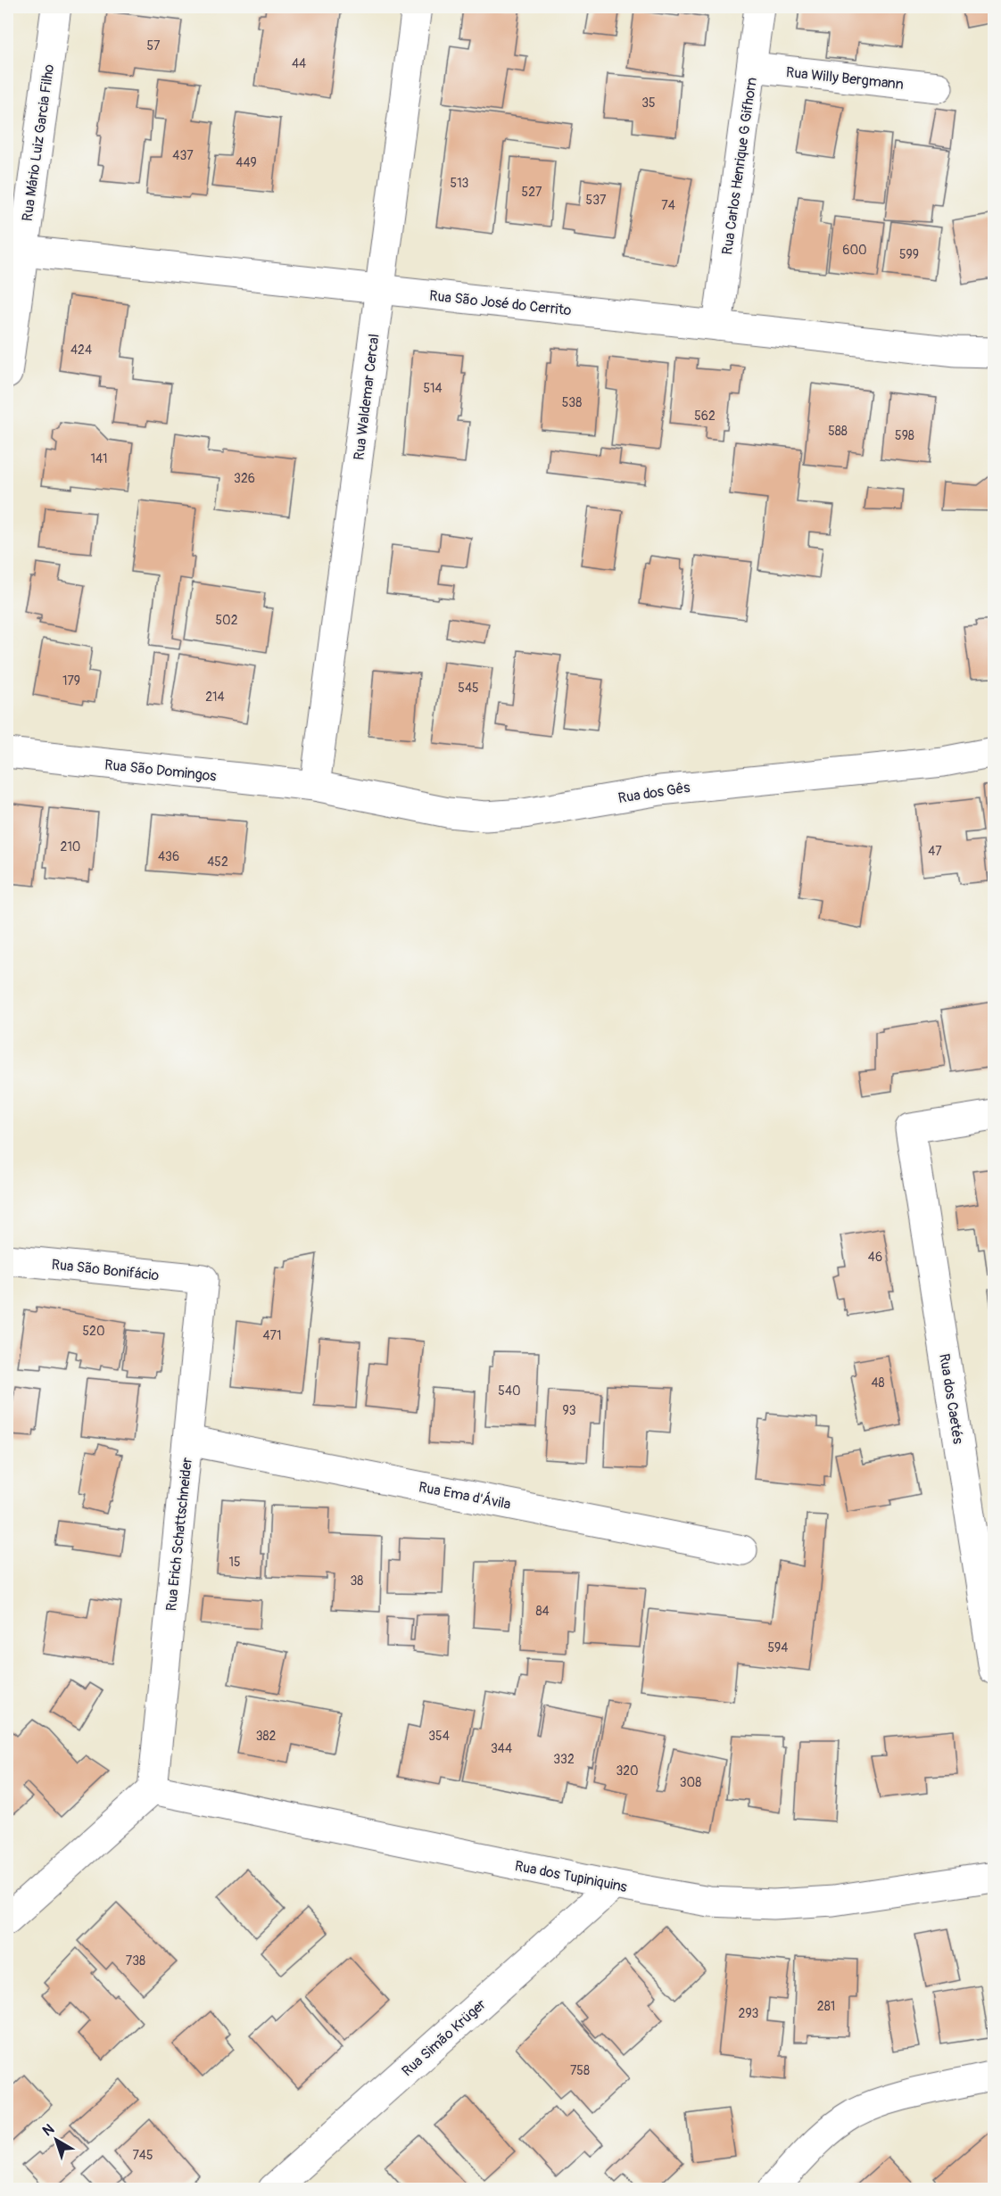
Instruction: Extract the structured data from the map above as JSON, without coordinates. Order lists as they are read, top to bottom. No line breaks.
{"streets":{"street":["Rua Willy Bergmann","Rua Mário Luiz Garcia Filho","Rua Carlos Henrique G Gifhorn","Rua São José do Cerrito","Rua Waldemar Cercal","Rua São Domingos","Rua dos Gês","Rua São Bonifácio","Rua dos Caetés","Rua Ema d'Ávila","Rua Erich Schattschneider","Rua dos Tupiniquins","Rua Simão Krüger"]},"crossings":[["Rua Willy Bergmann","Rua Carlos Henrique G Gifhorn"],["Rua Mário Luiz Garcia Filho","Rua São José do Cerrito"],["Rua Carlos Henrique G Gifhorn","Rua São José do Cerrito"],["Rua São José do Cerrito","Rua Waldemar Cercal"],["Rua Waldemar Cercal","Rua São Domingos"],["Rua Waldemar Cercal","Rua dos Gês"],["Rua São Domingos","Rua dos Gês"],["Rua São Bonifácio","Rua Erich Schattschneider"],["Rua Ema d'Ávila","Rua Erich Schattschneider"],["Rua Erich Schattschneider","Rua dos Tupiniquins"],["Rua dos Tupiniquins","Rua Simão Krüger"]],"house_numbers":["57","44","35","437","449","513","527","537","74","600","599","424","514","538","562","588","598","141","326","502","179","545","214","210","47","436","452","46","520","471","48","540","93","15","38","84","594","382","354","344","332","320","308","738","281","293","758","745"],"north":"top left"}
